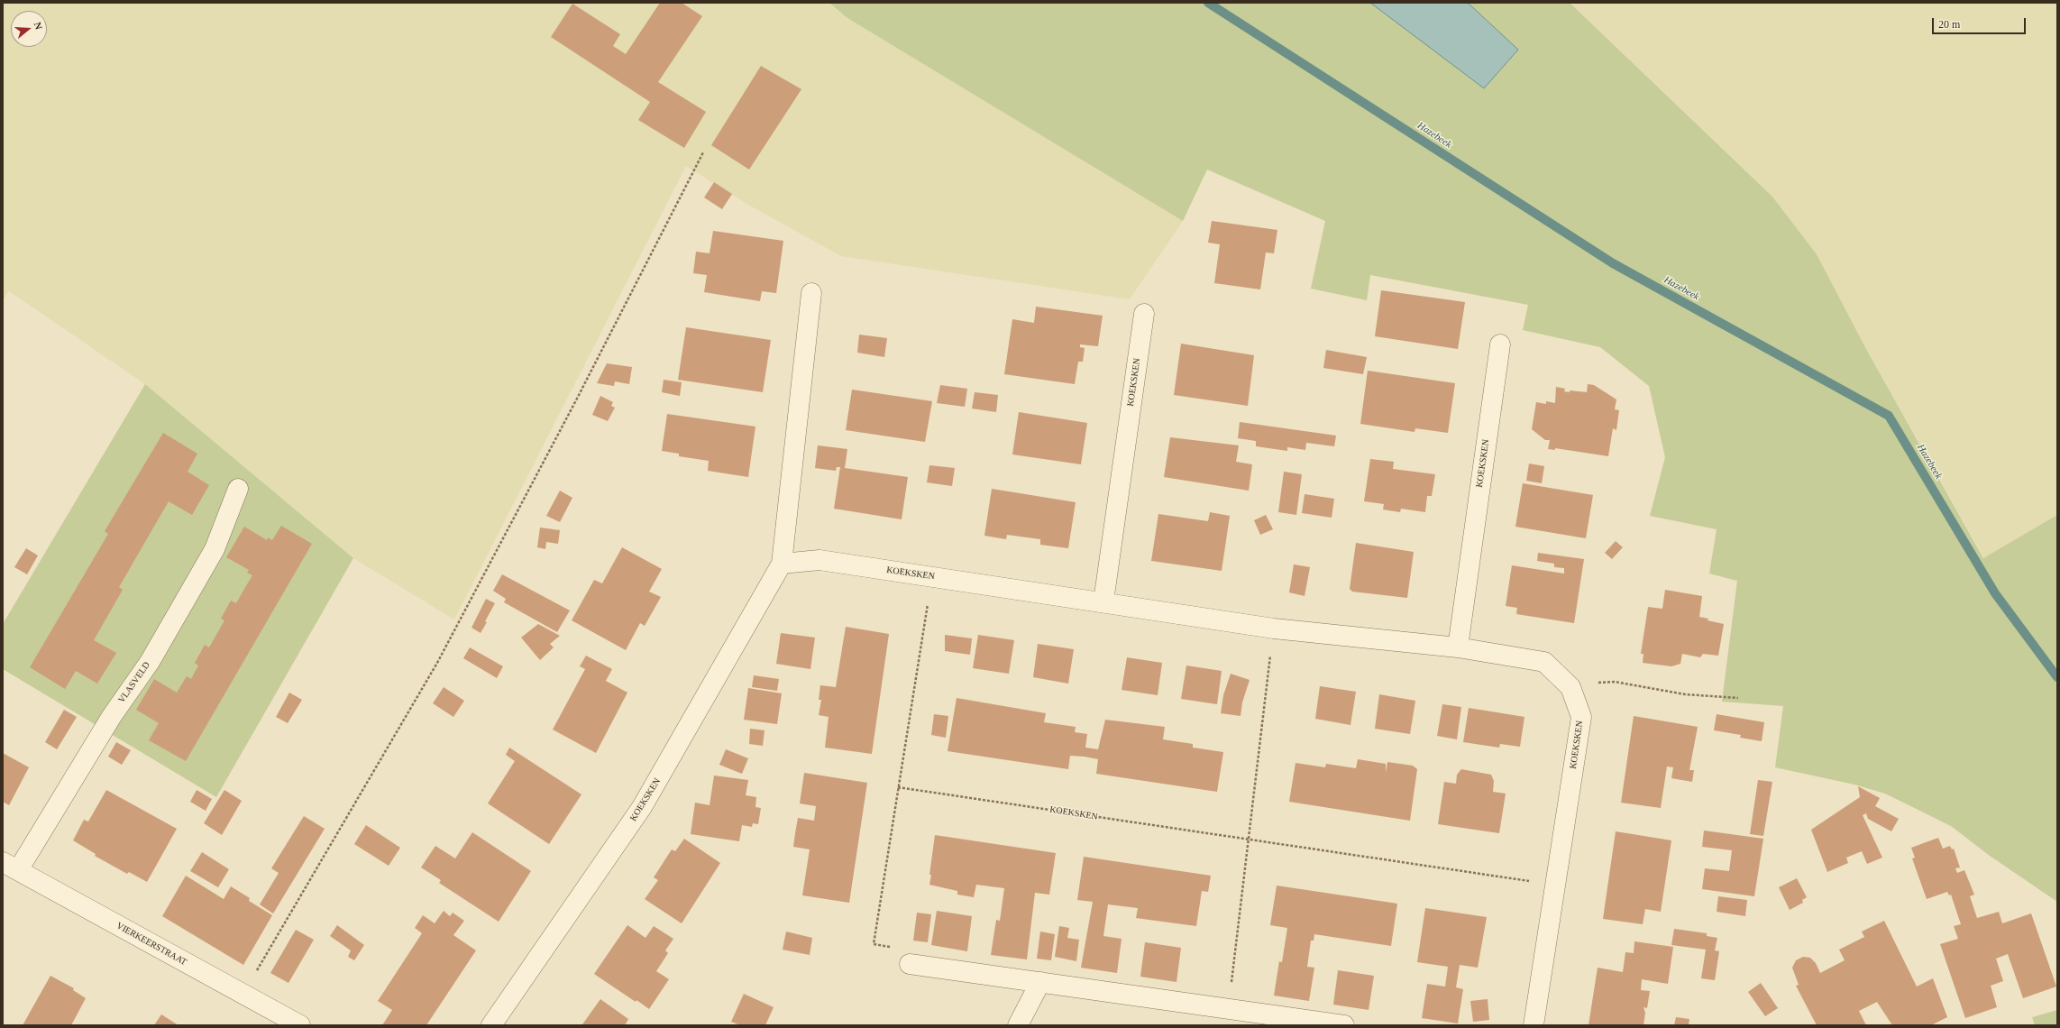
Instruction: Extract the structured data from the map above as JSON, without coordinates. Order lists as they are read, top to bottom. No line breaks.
{"streets":{"street":["KOEKSKEN","VLASVELD","VIERKEERSTRAAT"]},"crossings":[["VLASVELD","VIERKEERSTRAAT"]],"water":["Hazebeek"],"scale_bar":"20 m","north":"right"}
